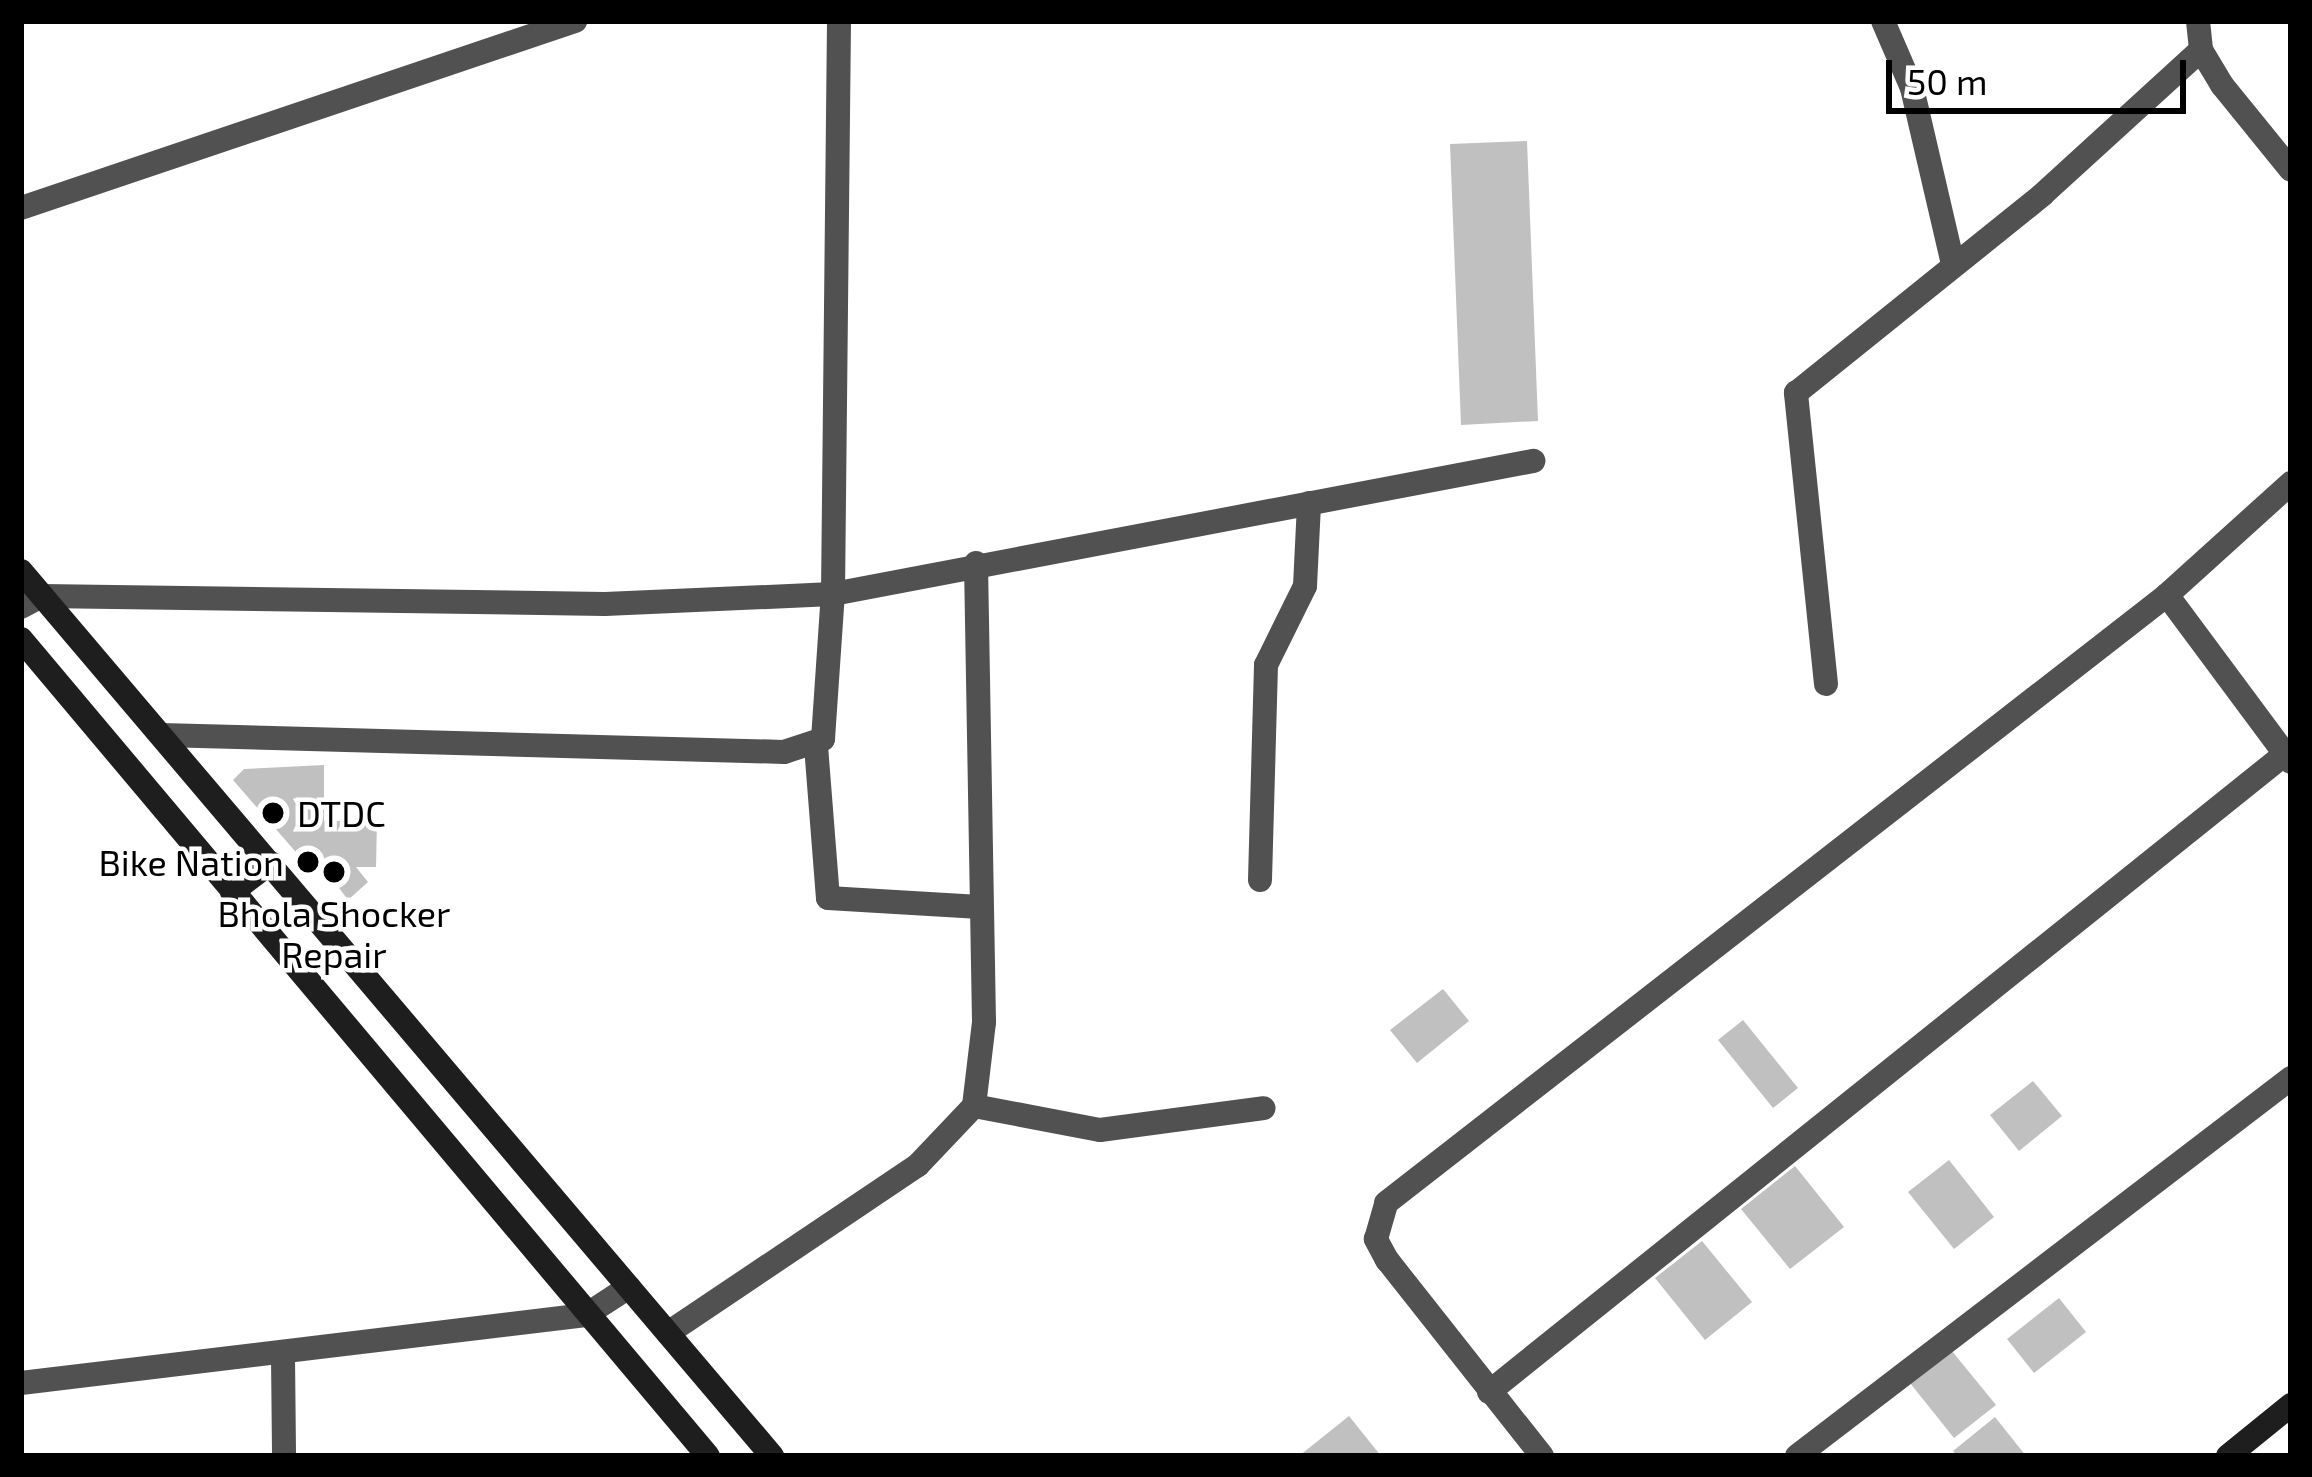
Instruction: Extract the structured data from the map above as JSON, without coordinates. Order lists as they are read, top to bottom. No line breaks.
{"places":["DTDC","Bike Nation","Bhola Shocker Repair"],"scale_bar":"50 m"}
